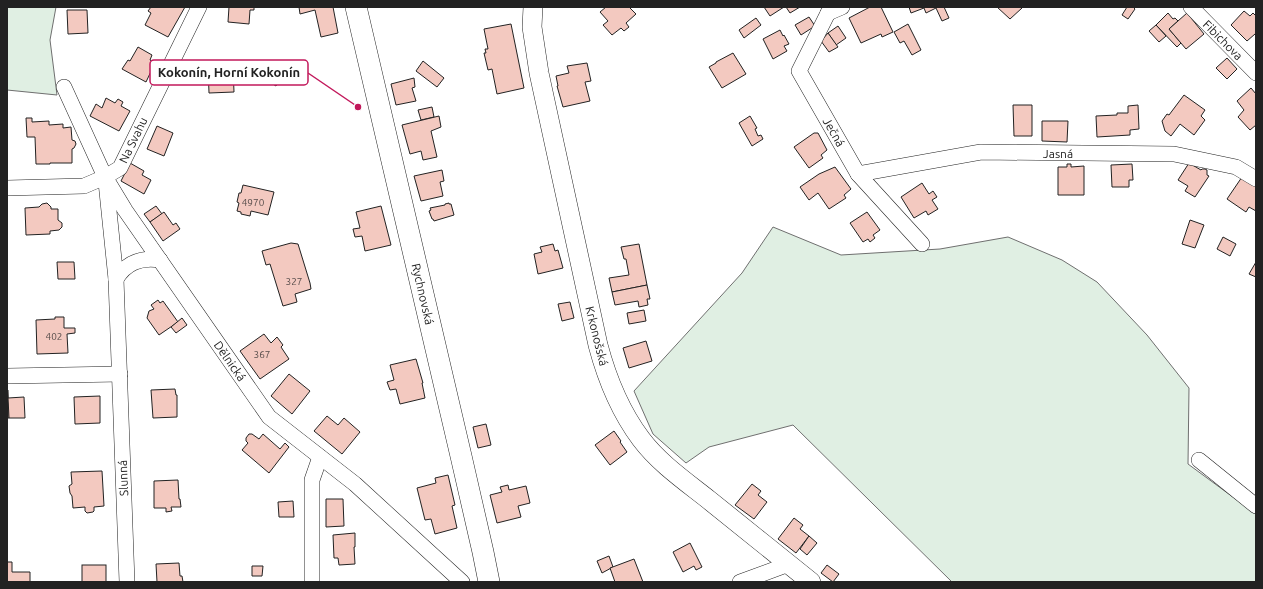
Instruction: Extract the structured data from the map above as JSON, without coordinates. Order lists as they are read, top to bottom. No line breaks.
{"streets":{"main road":["Rychnovská"],"street":["Fibichova","Ječná","Na Svahu","Jasná","Krkonošská","Dělnická","Slunná"]},"crossings":[["Ječná","Jasná"],["Na Svahu","Dělnická"],["Na Svahu","Slunná"],["Dělnická","Slunná"]],"places":["Kokonín, Horní Kokonín"],"house_numbers":["4970","327","402","367"]}
